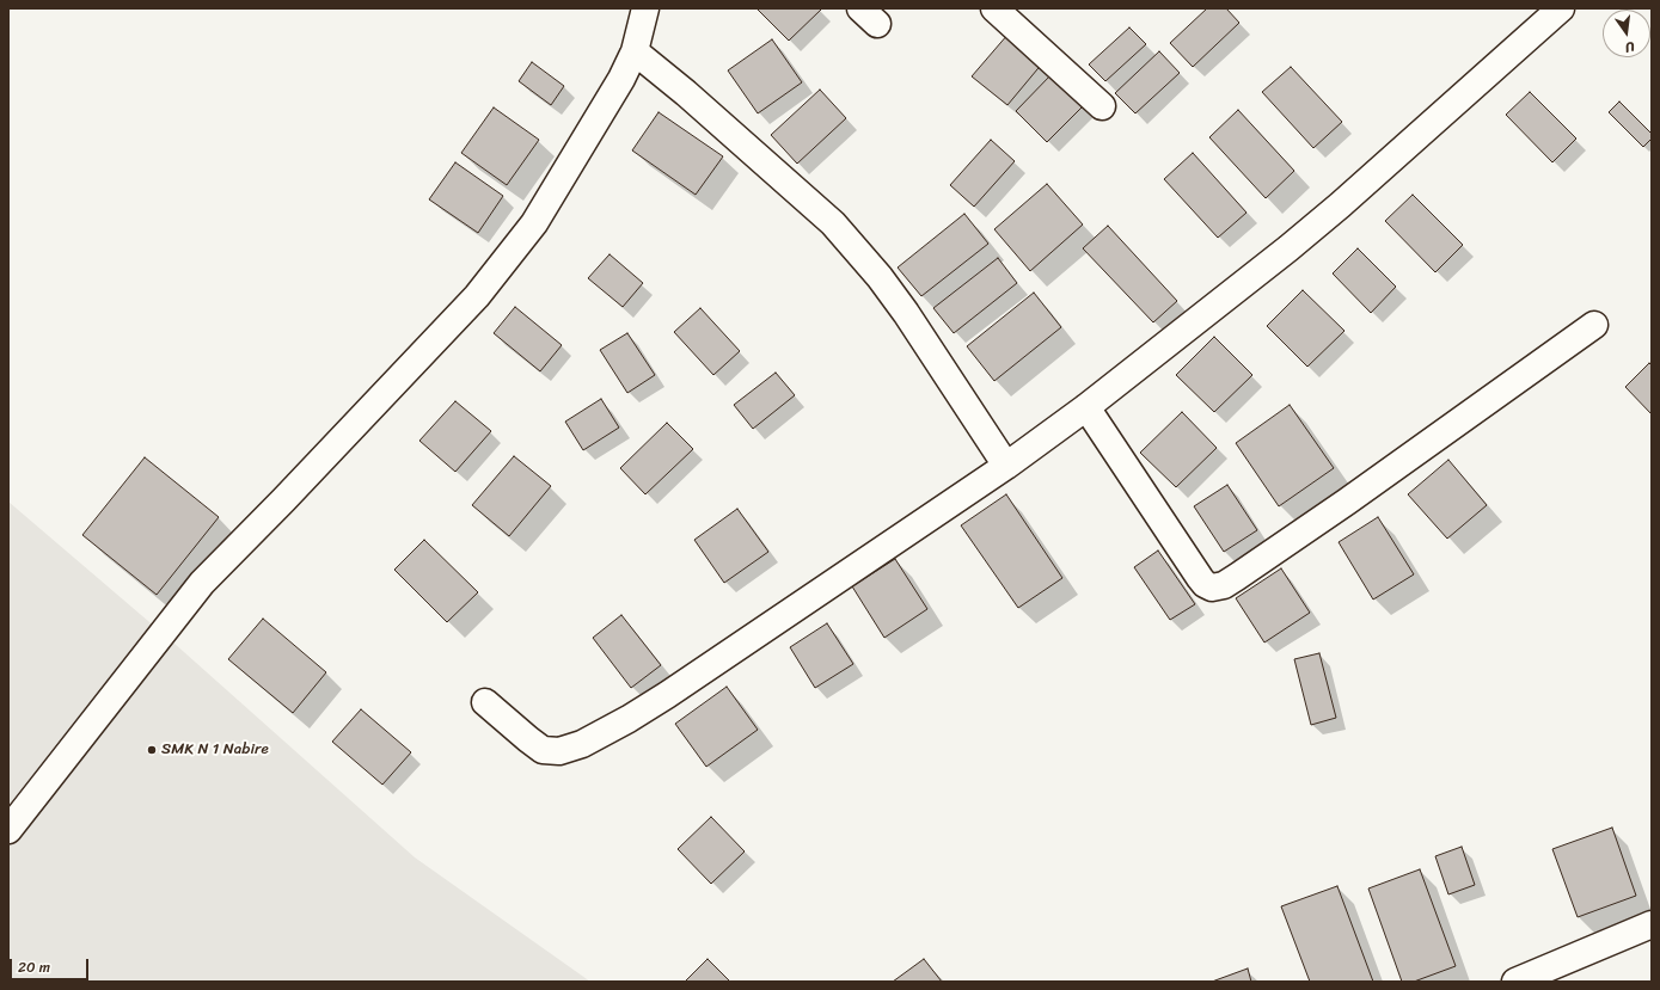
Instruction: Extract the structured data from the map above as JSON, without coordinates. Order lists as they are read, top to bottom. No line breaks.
{"places":["SMK N 1 Nabire"],"scale_bar":"20 m","north":"bottom"}
